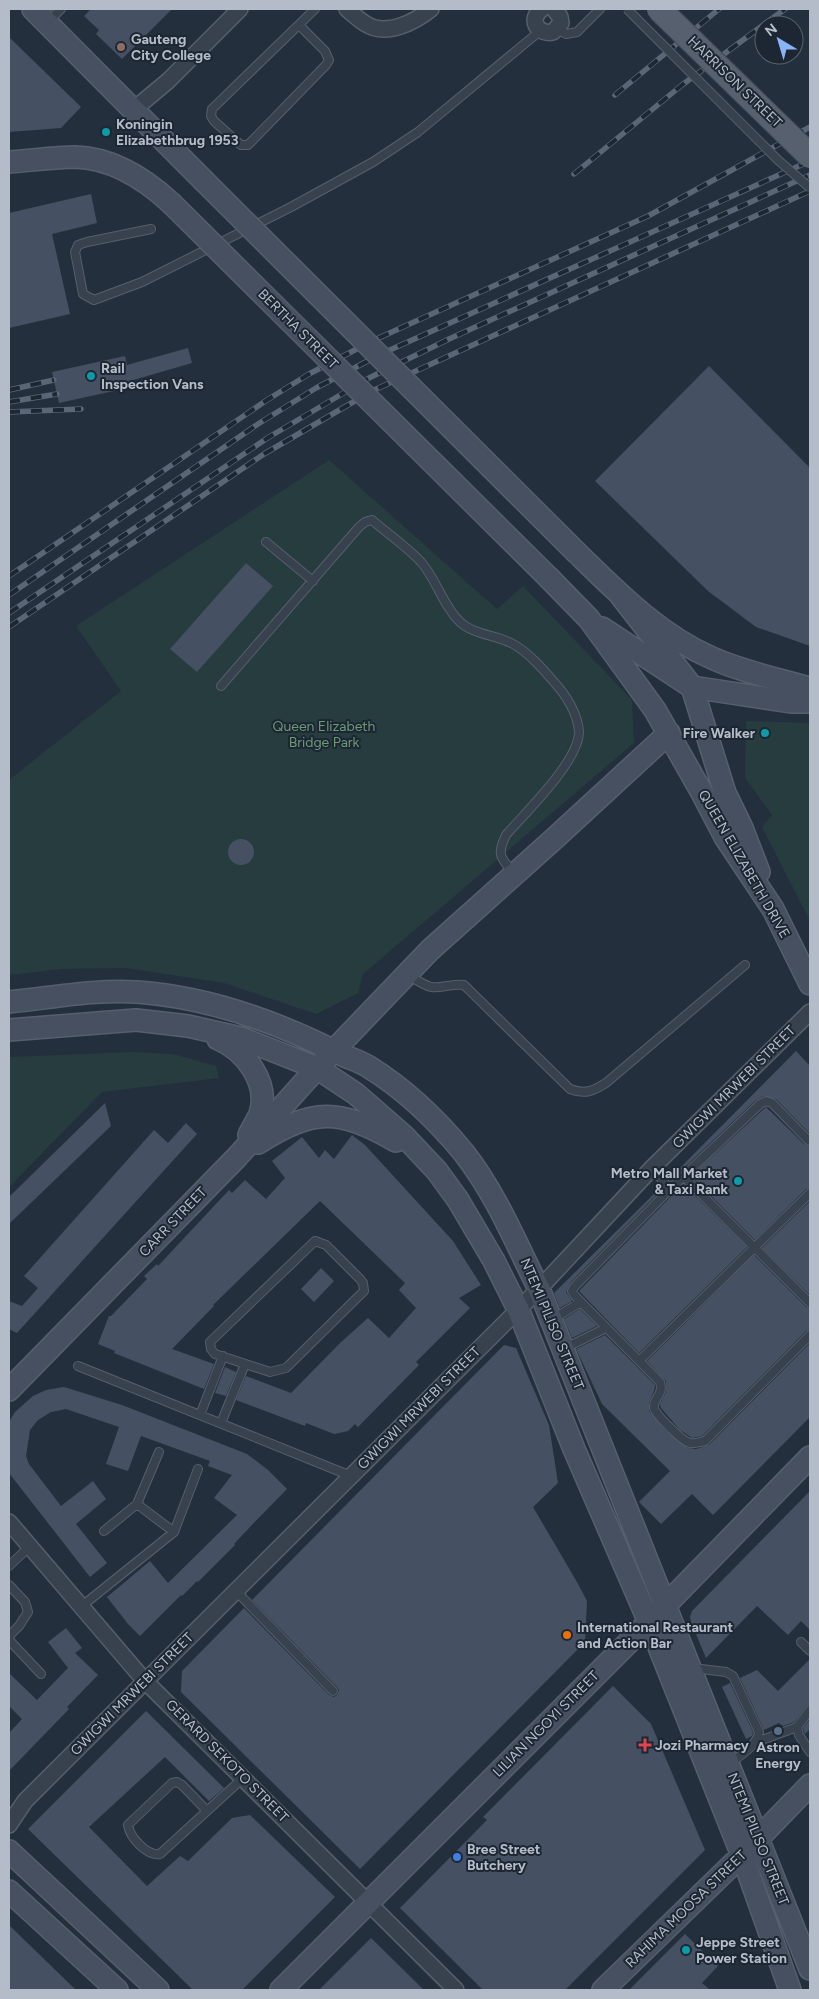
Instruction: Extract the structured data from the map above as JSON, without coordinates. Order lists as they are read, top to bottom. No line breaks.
{"streets":{"main road":["HARRISON STREET"],"street":["BERTHA STREET","QUEEN ELIZABETH DRIVE","GWIGWI MRWEBI STREET","CARR STREET","NTEMI PILISO STREET","LILIAN NGOYI STREET","GERARD SEKOTO STREET","RAHIMA MOOSA STREET"]},"crossings":[["BERTHA STREET","QUEEN ELIZABETH DRIVE"],["QUEEN ELIZABETH DRIVE","CARR STREET"],["GWIGWI MRWEBI STREET","NTEMI PILISO STREET"],["GWIGWI MRWEBI STREET","GERARD SEKOTO STREET"],["CARR STREET","NTEMI PILISO STREET"],["NTEMI PILISO STREET","LILIAN NGOYI STREET"],["NTEMI PILISO STREET","RAHIMA MOOSA STREET"],["LILIAN NGOYI STREET","GERARD SEKOTO STREET"]],"parks":["Queen Elizabeth Bridge Park"],"places":{"other":["Gauteng City College","Koningin Elizabethbrug 1953","Rail Inspection Vans","Fire Walker","Metro Mall Market & Taxi Rank","International Restaurant and Action Bar","Astron Energy","Bree Street Butchery","Jeppe Street Power Station"],"health":["Jozi Pharmacy"]},"north":"top left"}
